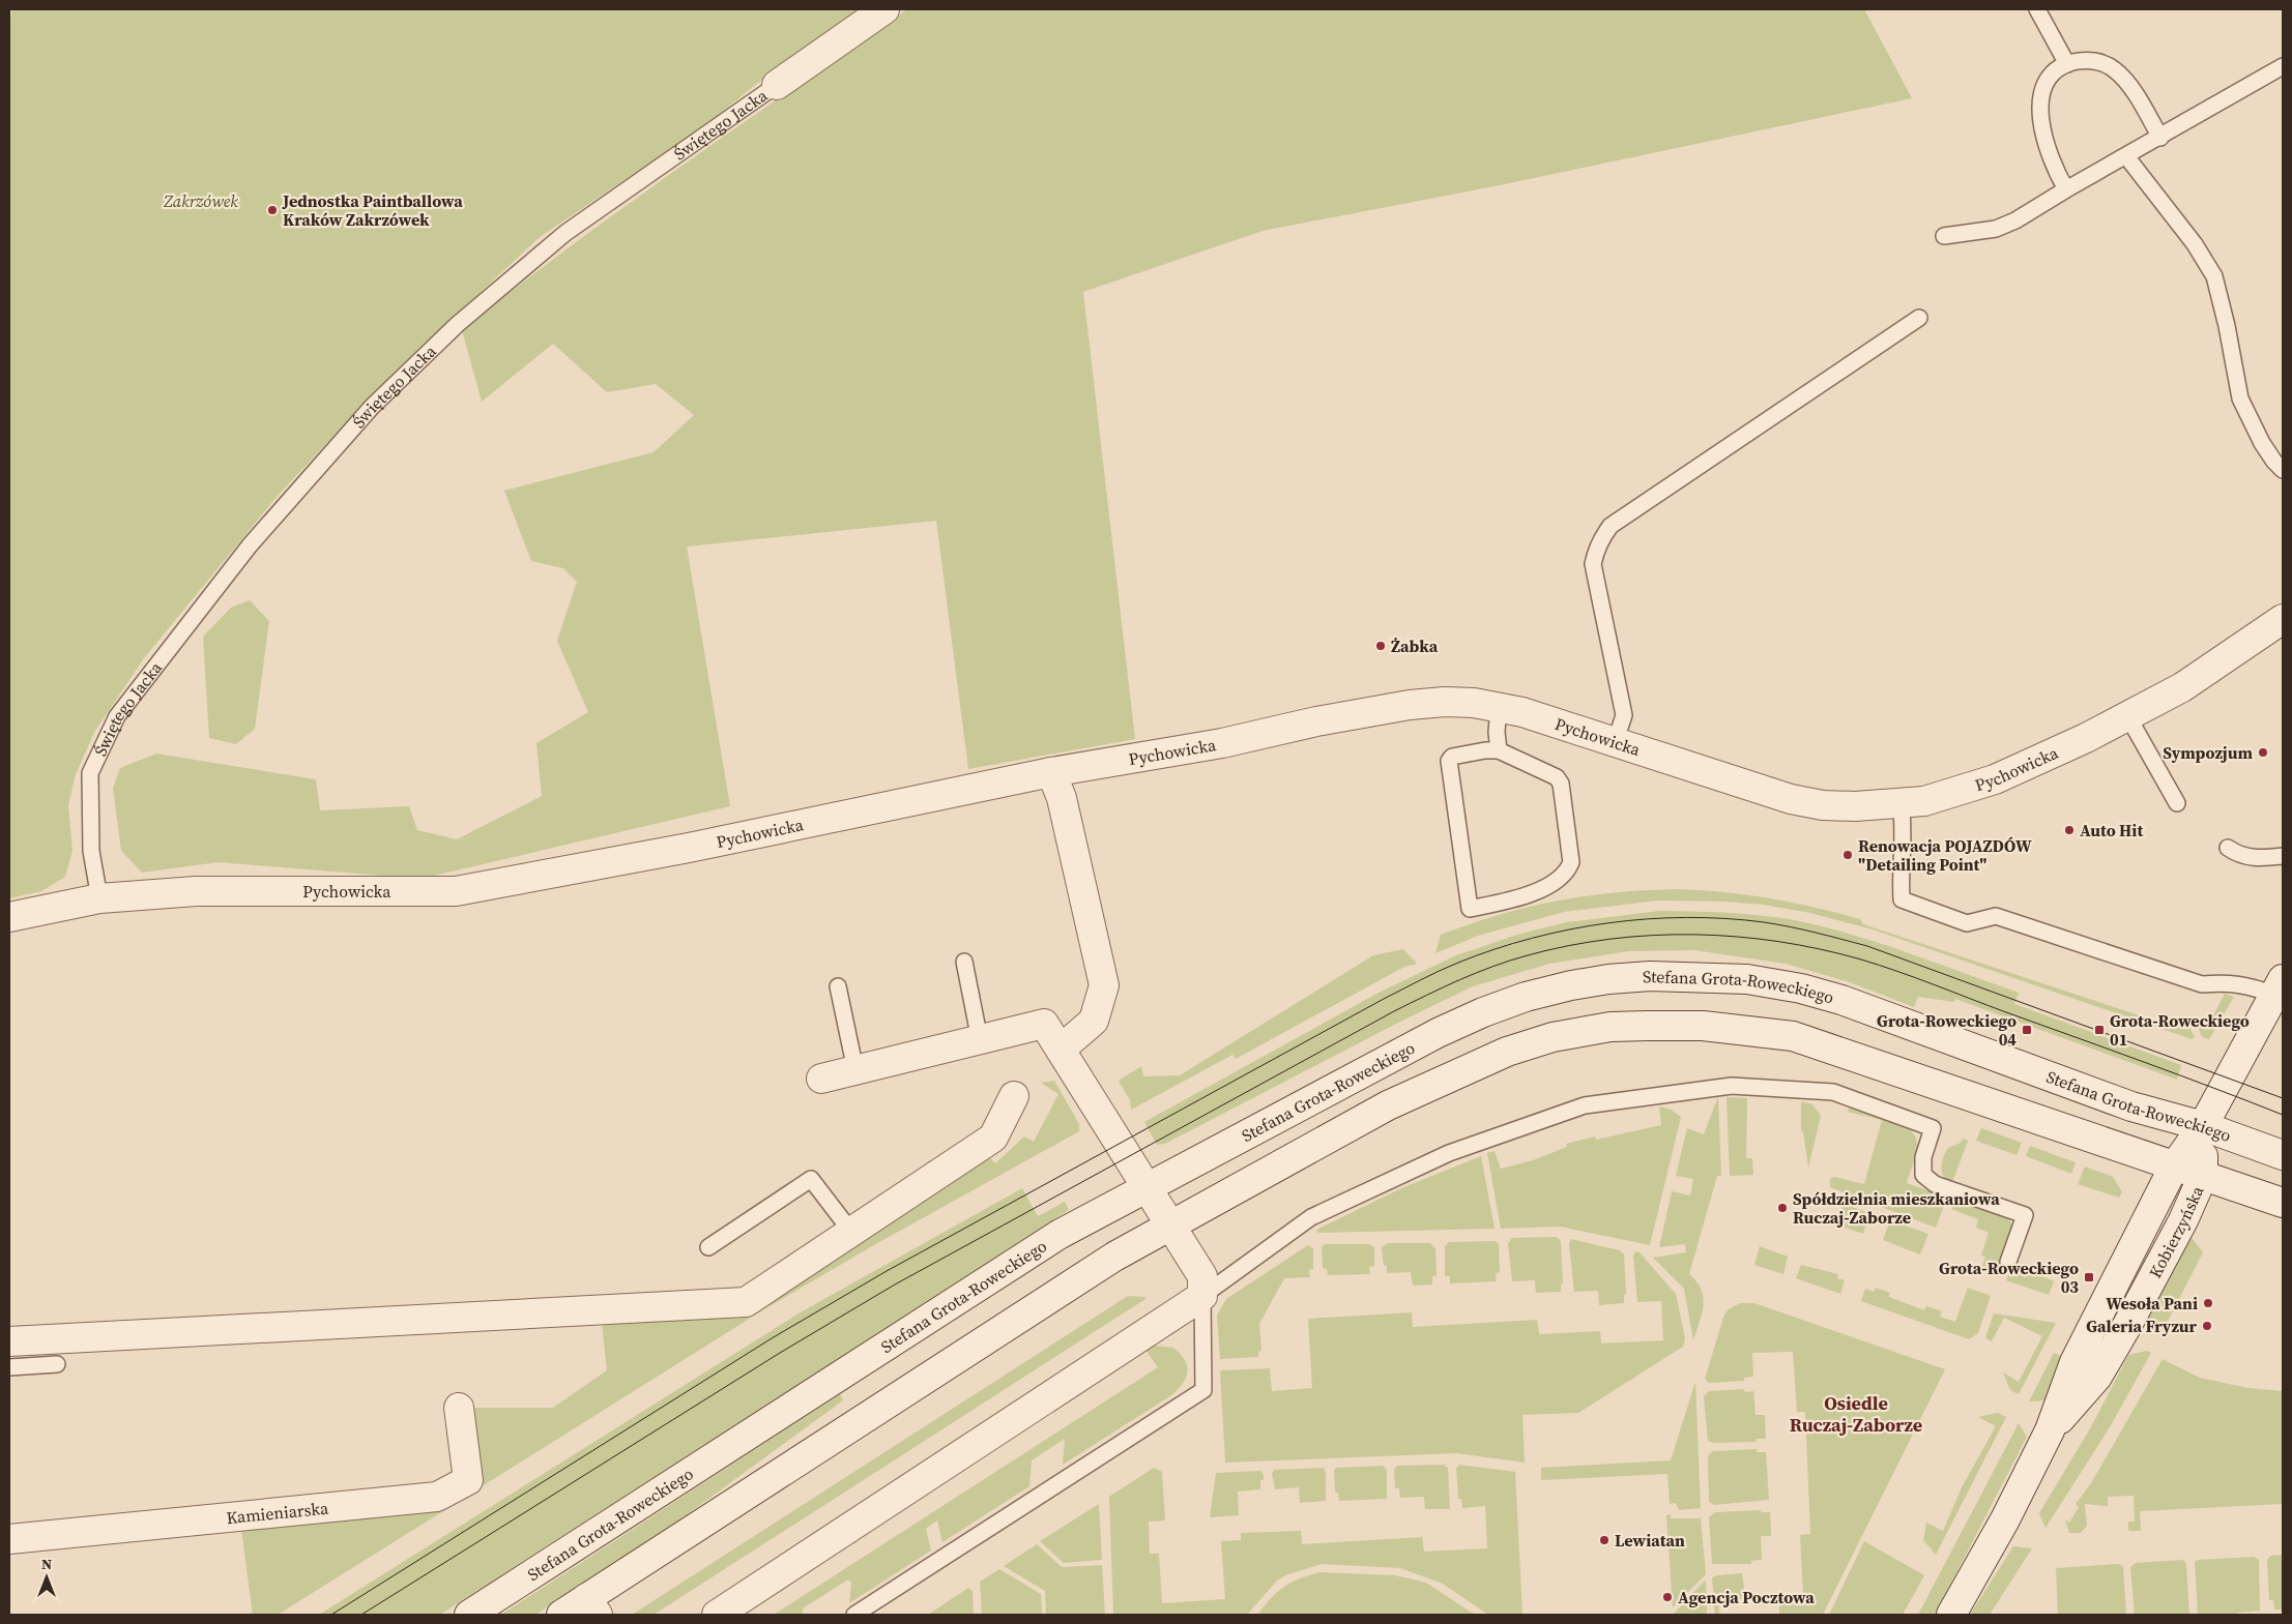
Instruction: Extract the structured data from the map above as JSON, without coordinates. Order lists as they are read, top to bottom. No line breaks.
{"streets":{"street":["Świętego Jacka","Pychowicka","Stefana Grota-Roweckiego","Kobierzyńska","Kamieniarska"]},"crossings":[["Świętego Jacka","Pychowicka"],["Stefana Grota-Roweckiego","Kobierzyńska"]],"districts":["Osiedle Ruczaj-Zaborze"],"parks":["Zakrzówek"],"places":{"other":["Jednostka Paintballowa Kraków Zakrzówek","Żabka","Sympozjum","Auto Hit","Renowacja POJAZDÓW \"Detailing Point\"","Spółdzielnia mieszkaniowa Ruczaj-Zaborze","Wesoła Pani","Galeria Fryzur","Lewiatan","Agencja Pocztowa"],"transit":["Grota-Roweckiego 04","Grota-Roweckiego 01","Grota-Roweckiego 03"]},"north":"top"}
